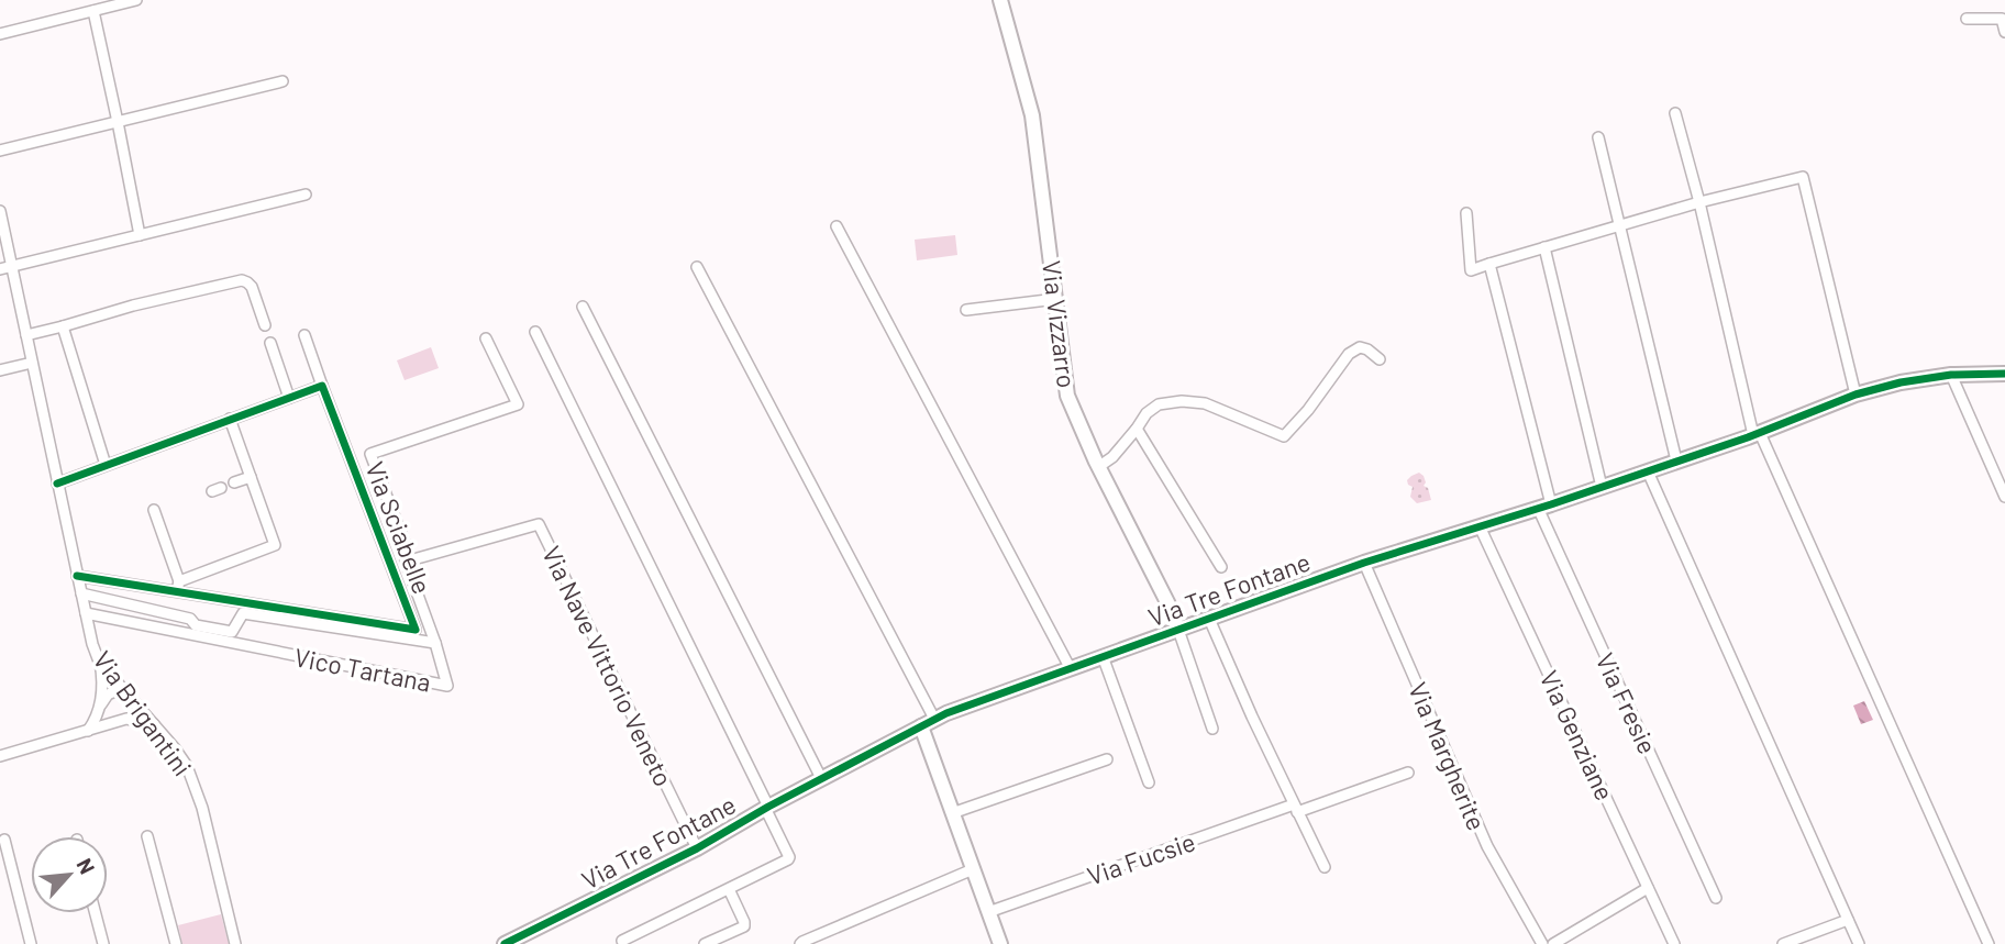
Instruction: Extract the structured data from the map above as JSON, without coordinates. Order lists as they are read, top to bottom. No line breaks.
{"streets":{"street":["Via Vizzarro","Via Sciabelle","Via Tre Fontane","Via Nave Vittorio Veneto","Vico Tartana","Via Fresie","Via Brigantini","Via Genziane","Via Margherite","Via Fucsie"]},"crossings":[["Via Vizzarro","Via Tre Fontane"],["Via Sciabelle","Via Brigantini"],["Via Tre Fontane","Via Nave Vittorio Veneto"],["Via Tre Fontane","Via Fresie"],["Via Tre Fontane","Via Genziane"],["Via Tre Fontane","Via Margherite"],["Via Nave Vittorio Veneto","Vico Tartana"],["Vico Tartana","Via Brigantini"]],"north":"top right"}
